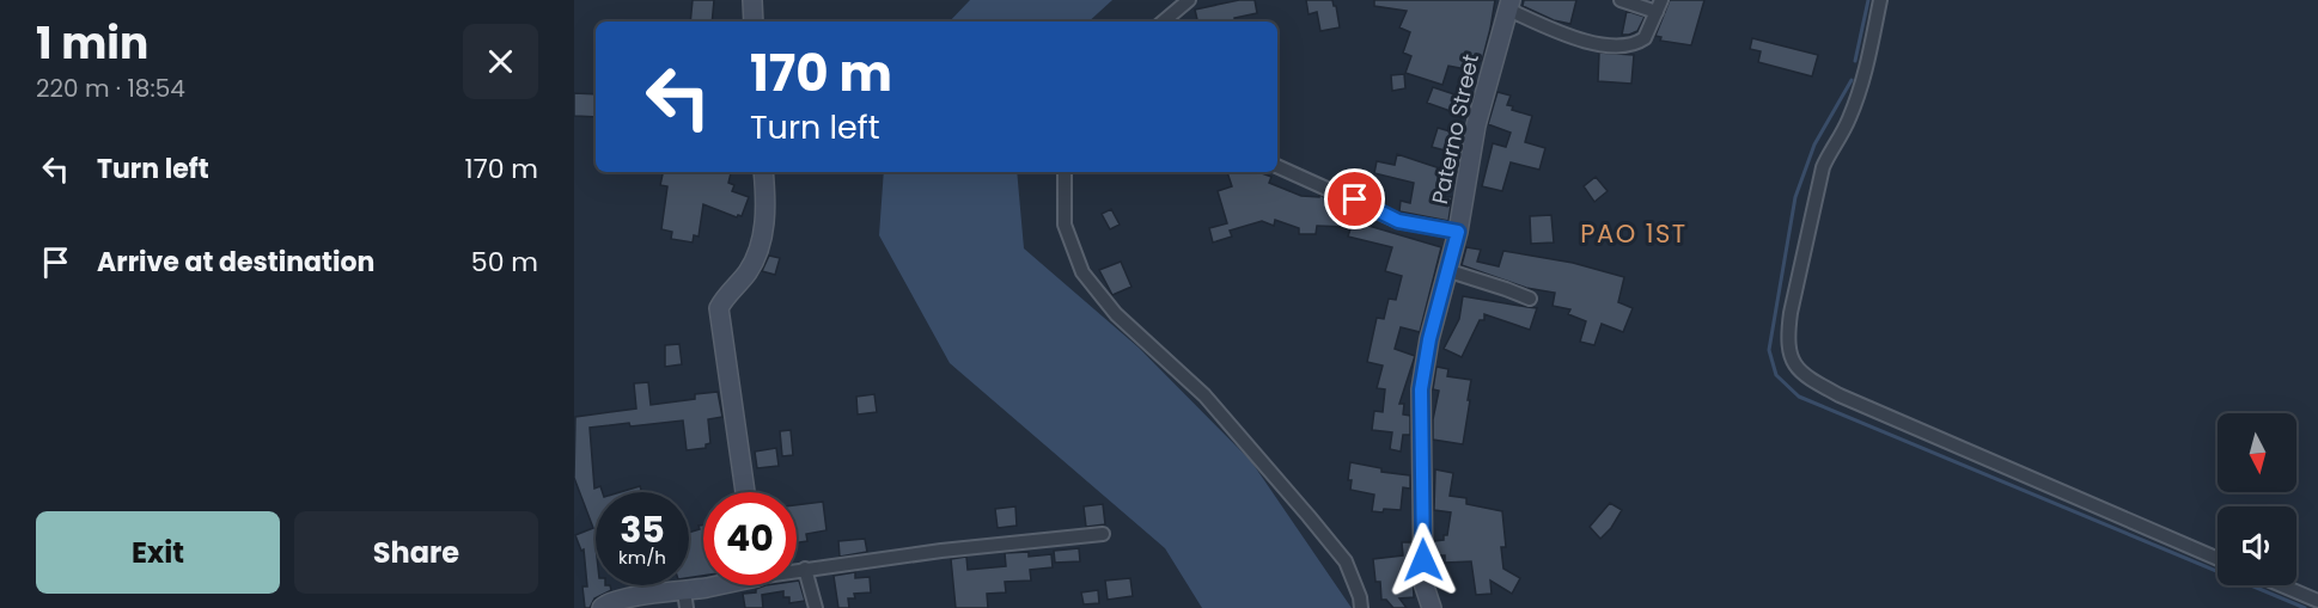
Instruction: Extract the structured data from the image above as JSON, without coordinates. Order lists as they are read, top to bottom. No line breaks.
{"streets":{"street":["Paterno Street"]},"districts":["PAO 1ST"],"north":"bottom","page":{"heading":["1 min","220 m · 18:54"],"turn":["170 m","Turn left"],"list":[{"name":"Turn left","value":"170 m"},{"name":"Arrive at destination","value":"50 m"}],"speed":"35 km/h","limit":"40","buttons":["Exit","Share"]}}
